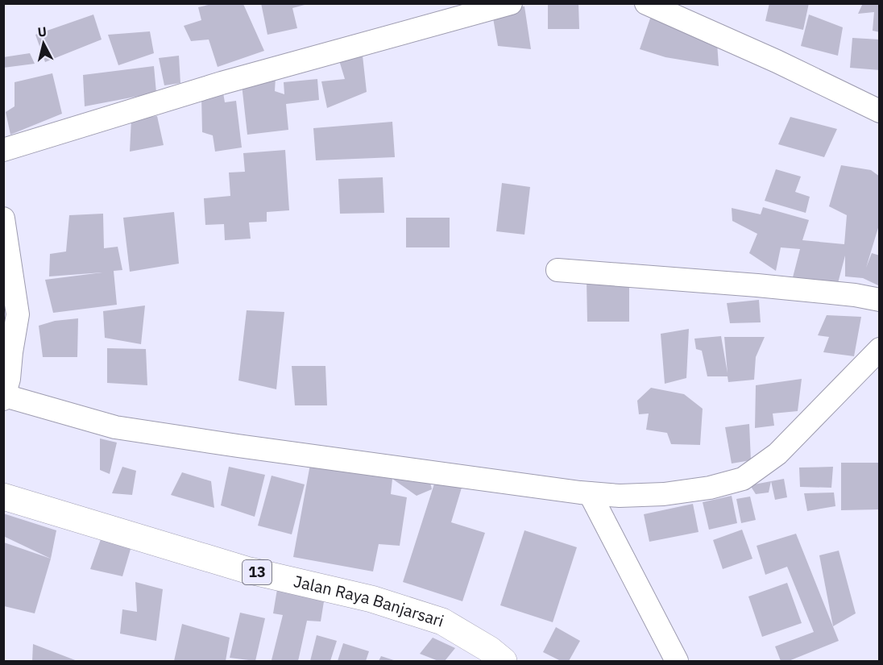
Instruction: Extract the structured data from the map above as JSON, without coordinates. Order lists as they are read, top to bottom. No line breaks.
{"streets":{"highway":["13","Jalan Raya Banjarsari"]},"north":"top"}
